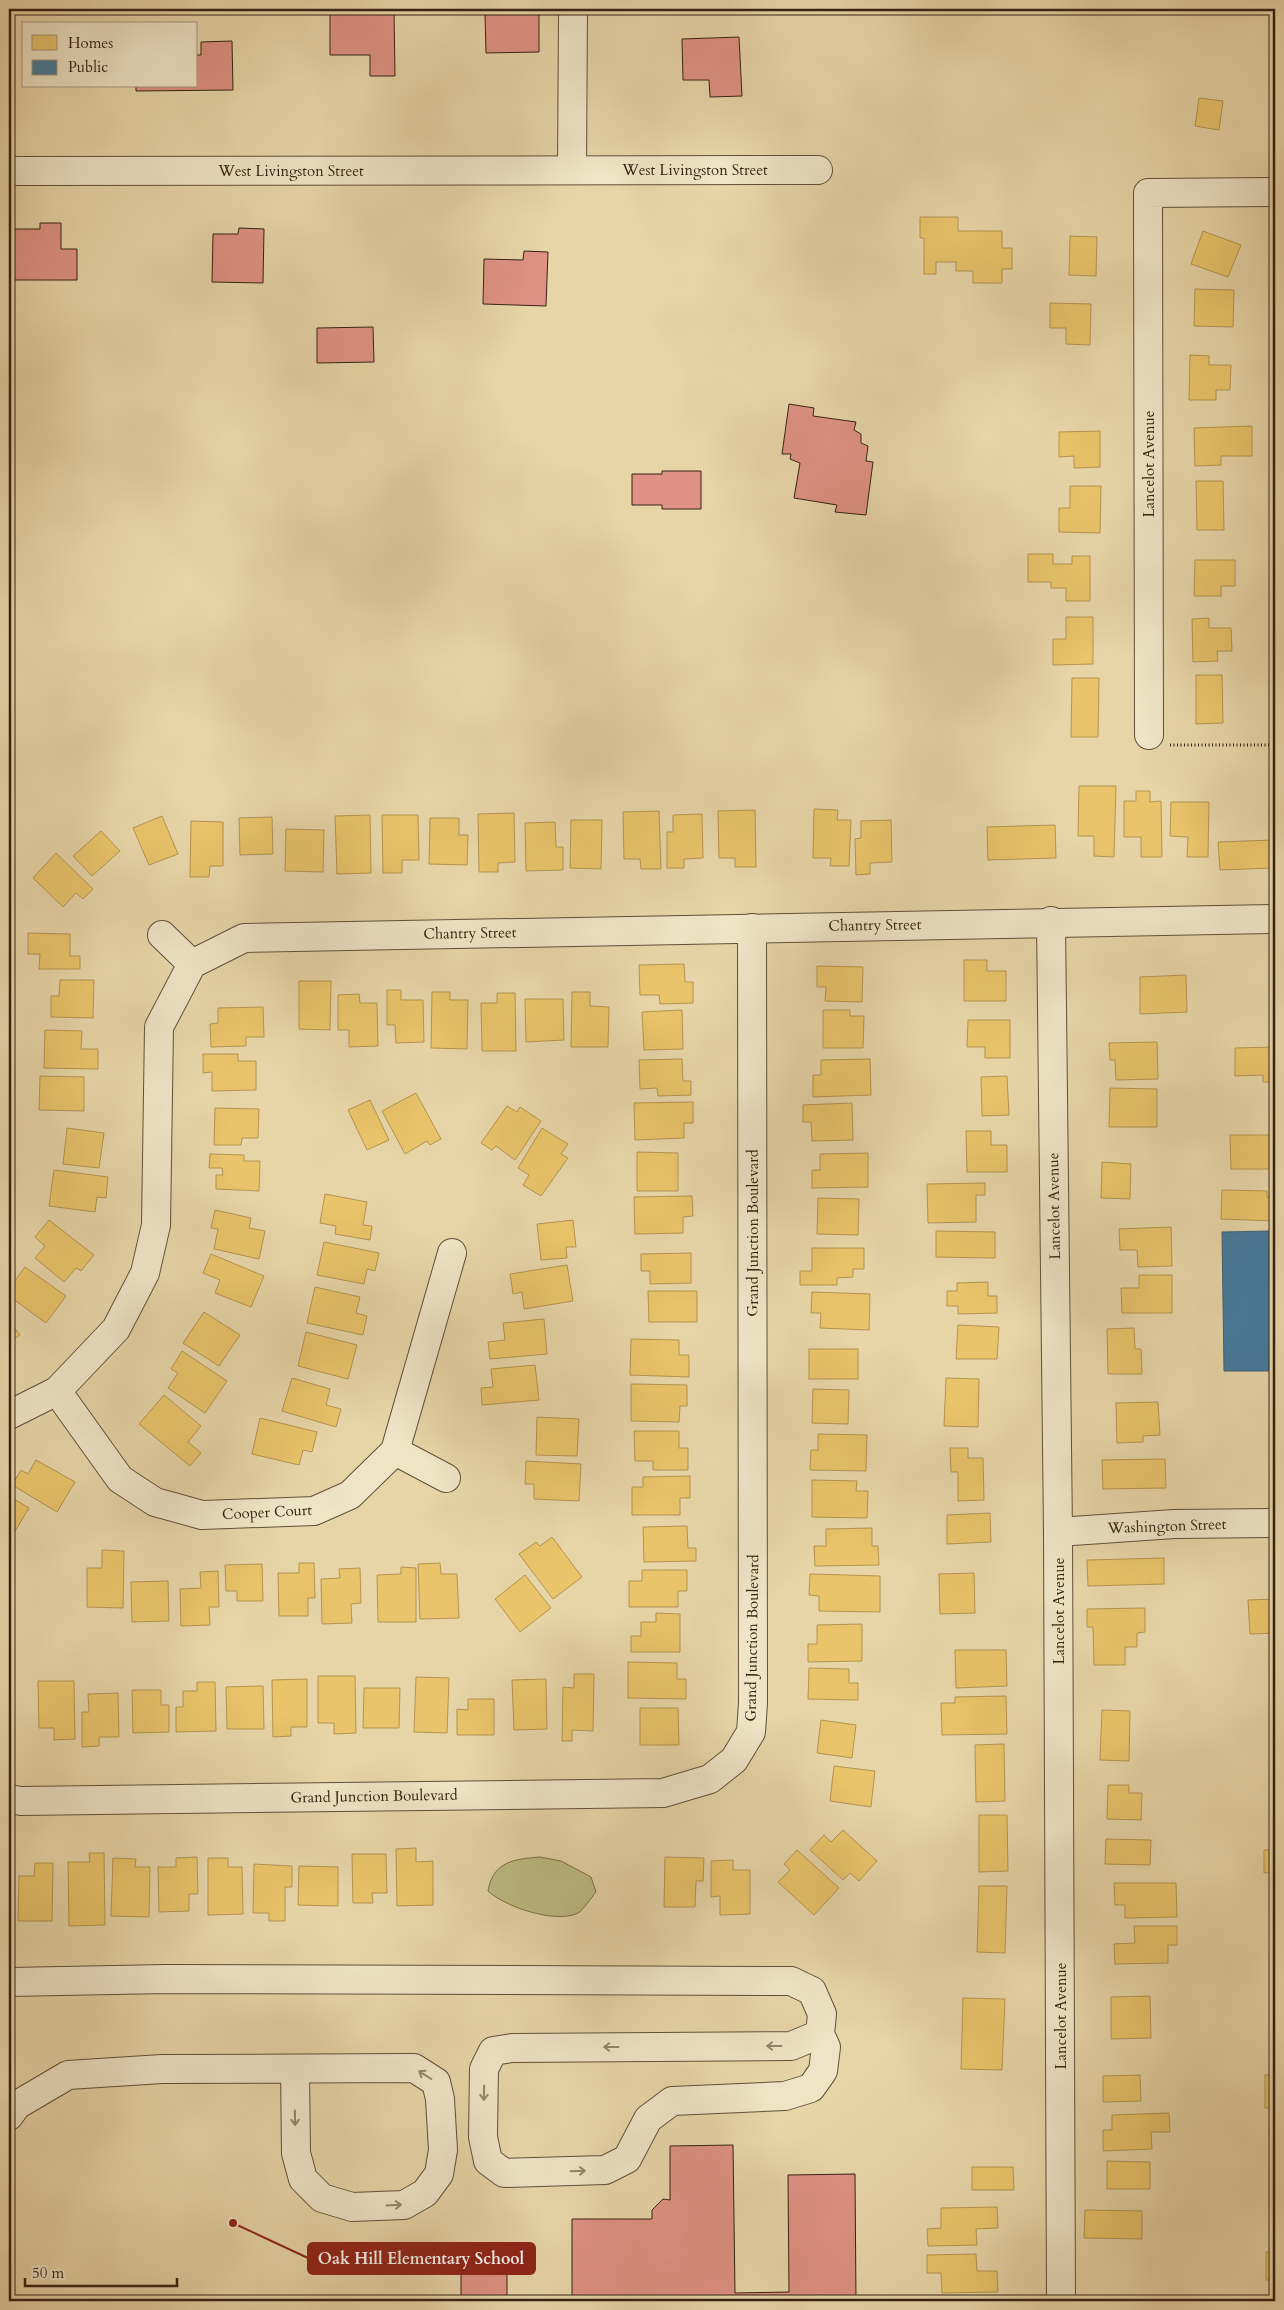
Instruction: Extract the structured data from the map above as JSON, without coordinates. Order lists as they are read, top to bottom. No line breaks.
{"streets":{"street":["West Livingston Street","Lancelot Avenue","Chantry Street","Grand Junction Boulevard","Cooper Court","Washington Street"]},"crossings":[["Lancelot Avenue","Chantry Street"],["Lancelot Avenue","Washington Street"],["Chantry Street","Grand Junction Boulevard"]],"places":["Oak Hill Elementary School"],"legend":["Homes","Public"],"scale_bar":"50 m"}
